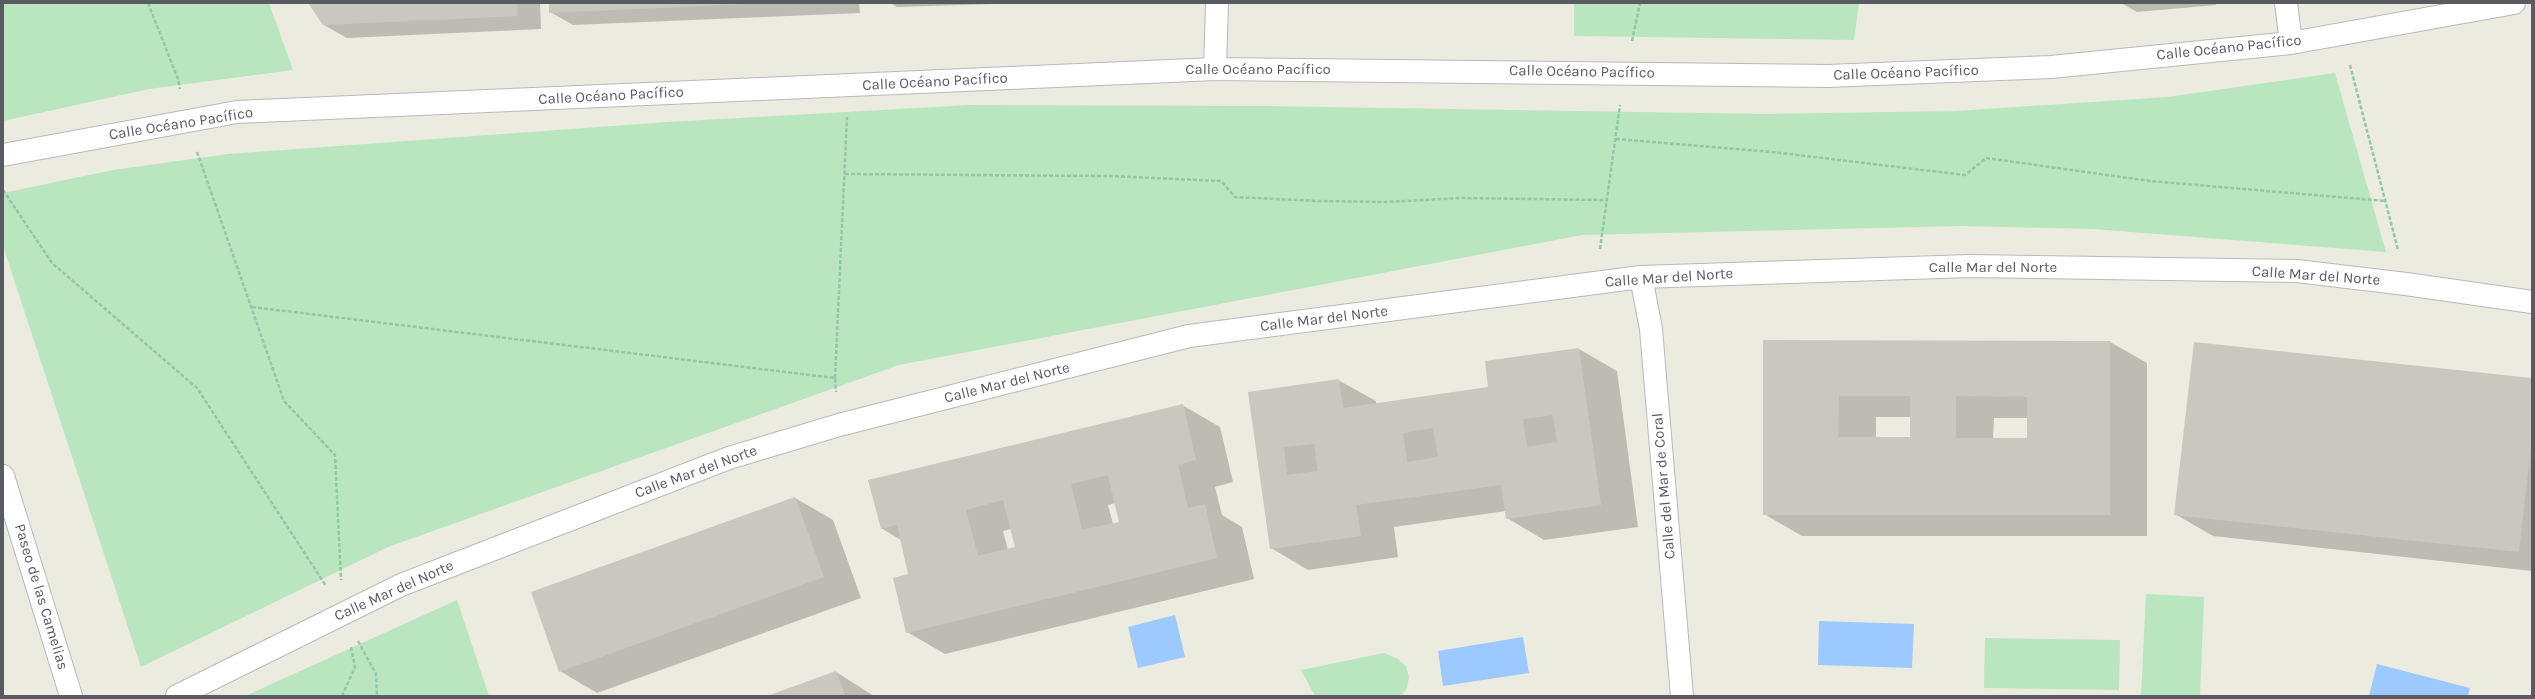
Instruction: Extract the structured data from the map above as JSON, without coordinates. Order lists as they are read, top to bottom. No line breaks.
{"streets":{"street":["Calle Océano Pacífico","Calle Mar del Norte","Calle del Mar de Coral","Paseo de las Camelias"]},"crossings":[["Calle Mar del Norte","Calle del Mar de Coral"]]}
